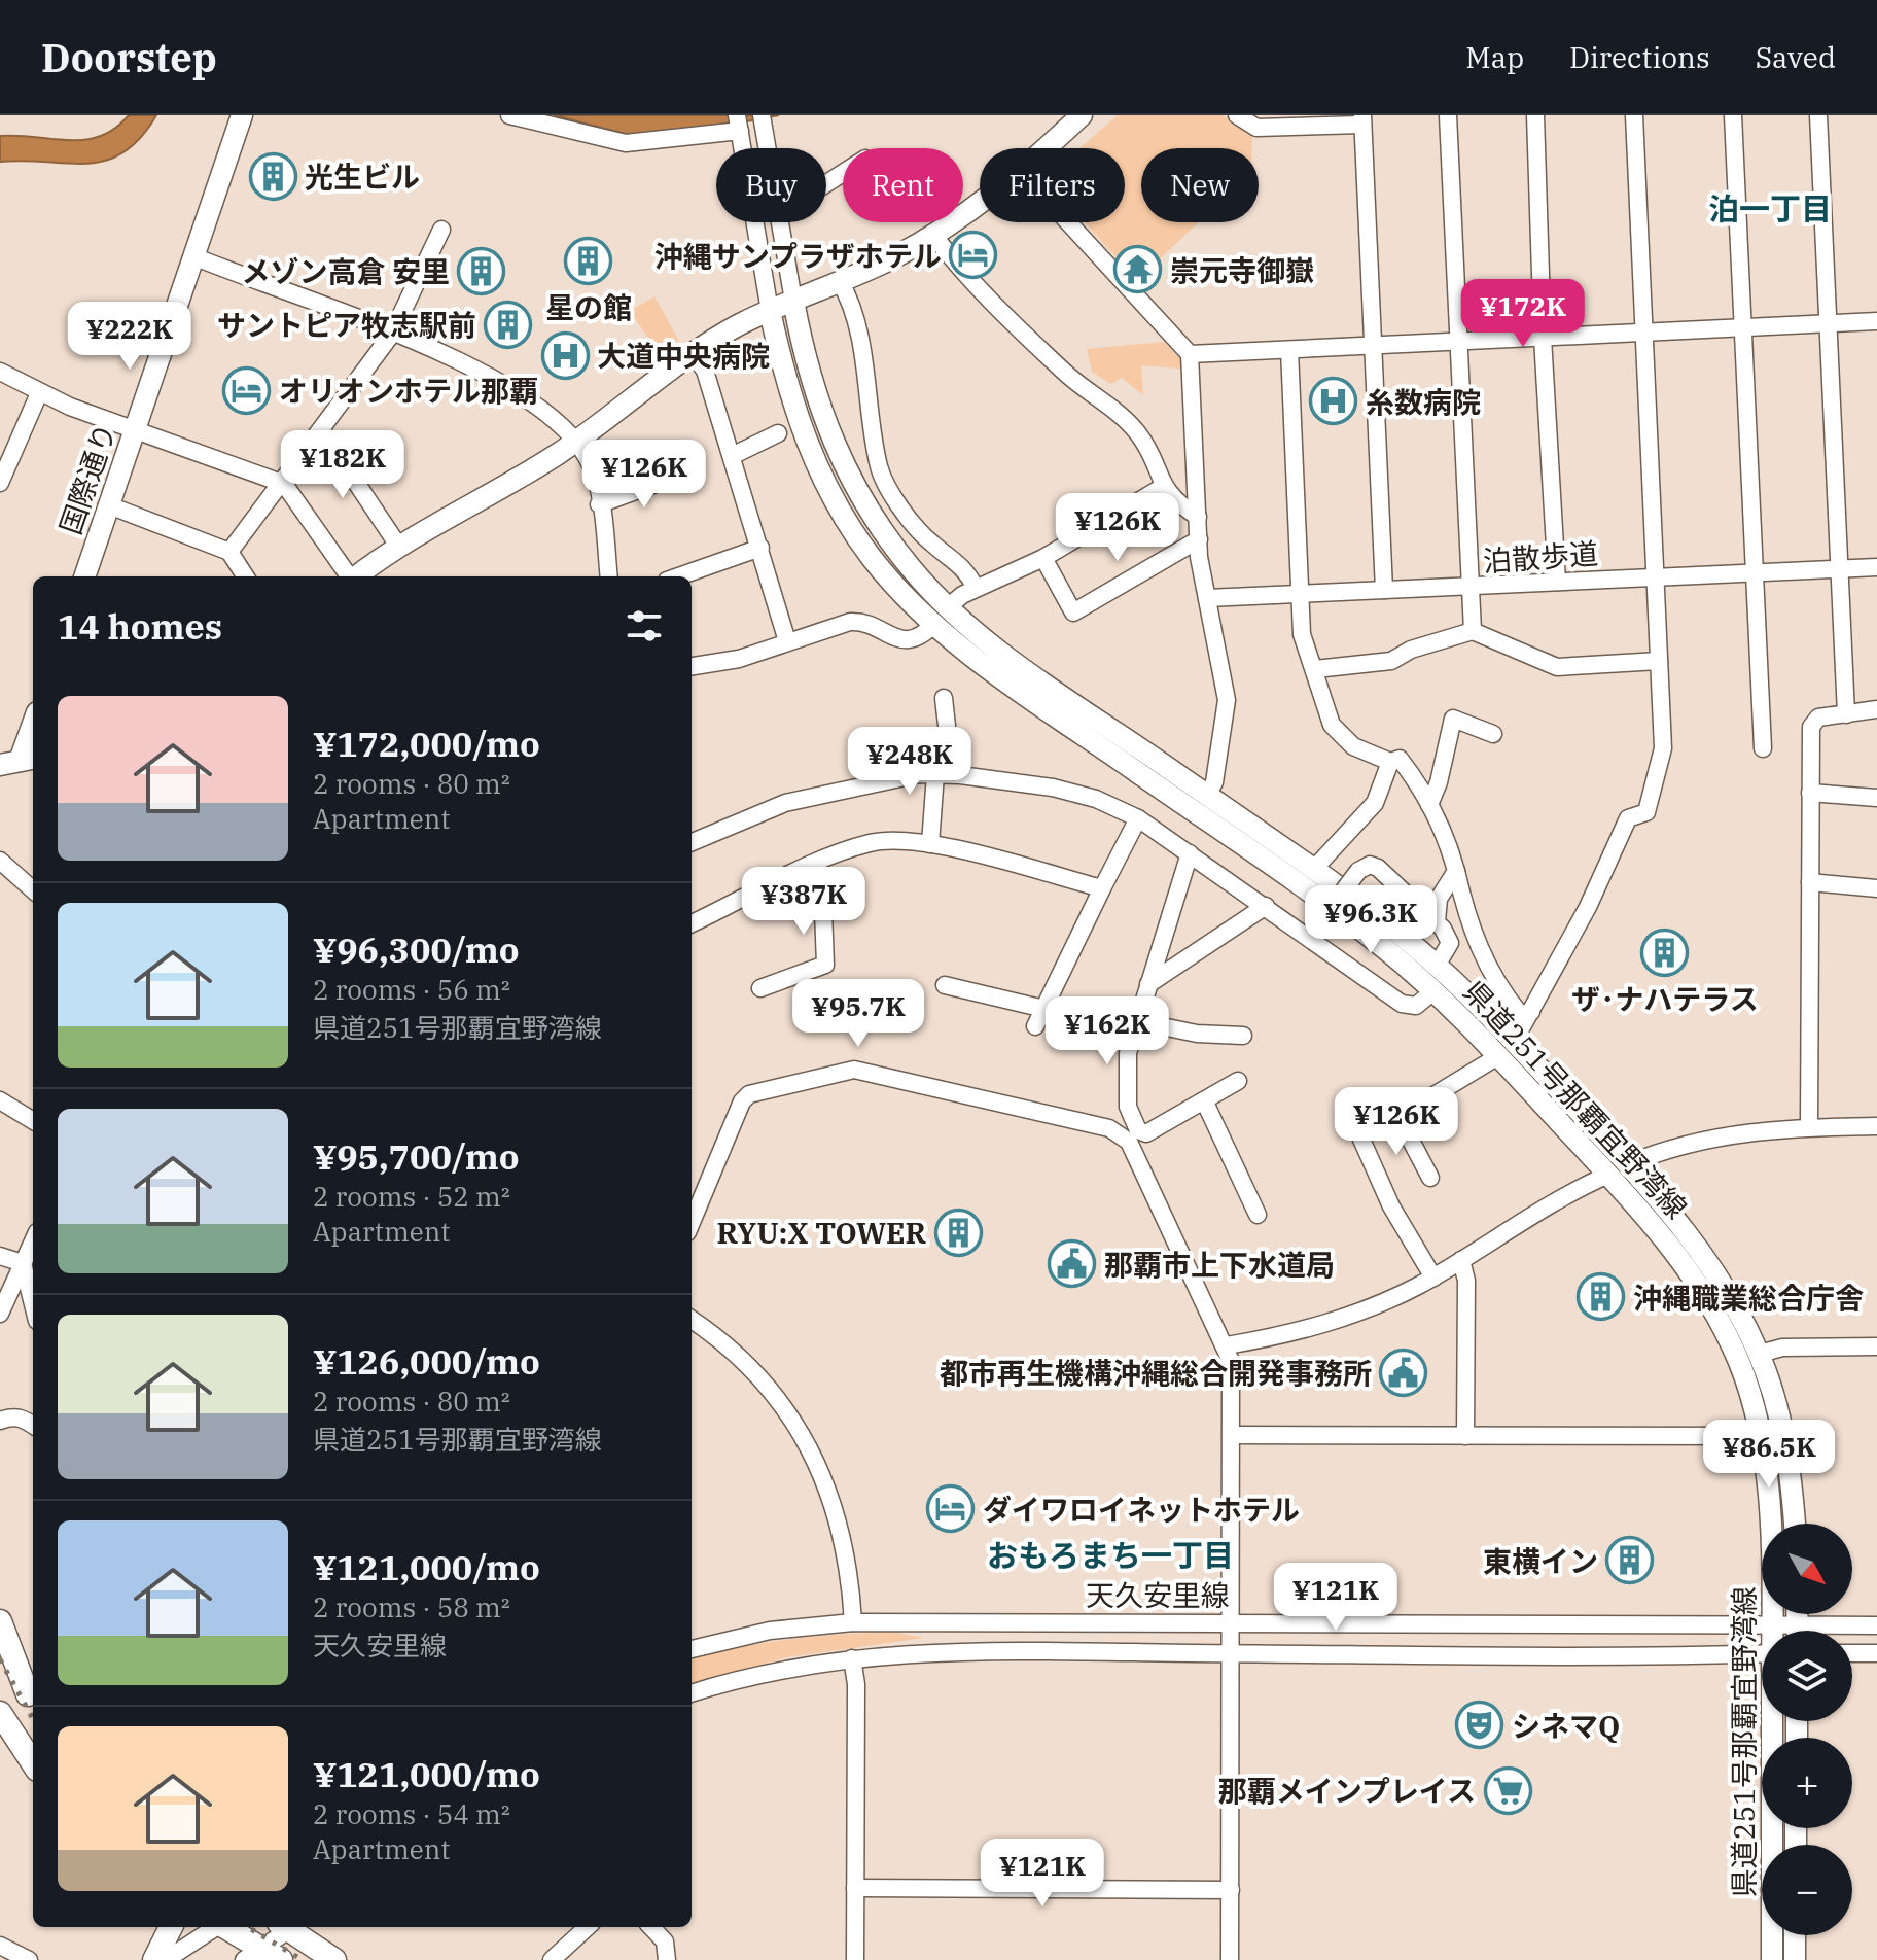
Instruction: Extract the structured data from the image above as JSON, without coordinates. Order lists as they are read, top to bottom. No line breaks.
{"streets":{"main road":["国際通り","県道251号那覇宜野湾線"],"street":["泊散歩道","天久安里線"]},"crossings":[["県道251号那覇宜野湾線","天久安里線"]],"districts":["泊一丁目","おもろまち一丁目"],"places":{"building":["光生ビル","星の館","メゾン高倉 安里","サントピア牧志駅前","ザ･ナハテラス","RYU:X TOWER","沖縄職業総合庁舎","東横イン"],"hotel":["沖縄サンプラザホテル","オリオンホテル那覇","ダイワロイネットホテル"],"temple":["崇元寺御嶽"],"hospital":["大道中央病院","糸数病院"],"public building":["那覇市上下水道局","都市再生機構沖縄総合開発事務所"],"theatre":["シネマQ"],"supermarket":["那覇メインプレイス"]},"north":"bottom right","page":{"header":"Doorstep","nav":["Map","Directions","Saved"],"chip":["Buy","Rent","Filters","New"],"price":["¥172K","¥222K","¥182K","¥126K","¥126K","¥248K","¥387K","¥96.3K","¥95.7K","¥162K","¥126K","¥86.5K","¥121K","¥121K"],"heading":"14 homes","list":[{"name":"¥172,000/mo","note":"2 rooms · 80 m² · Apartment"},{"name":"¥96,300/mo","note":"2 rooms · 56 m² · 県道251号那覇宜野湾線"},{"name":"¥95,700/mo","note":"2 rooms · 52 m² · Apartment"},{"name":"¥126,000/mo","note":"2 rooms · 80 m² · 県道251号那覇宜野湾線"},{"name":"¥121,000/mo","note":"2 rooms · 58 m² · 天久安里線"},{"name":"¥121,000/mo","note":"2 rooms · 54 m² · Apartment"}],"map_buttons":["+","−"]}}
